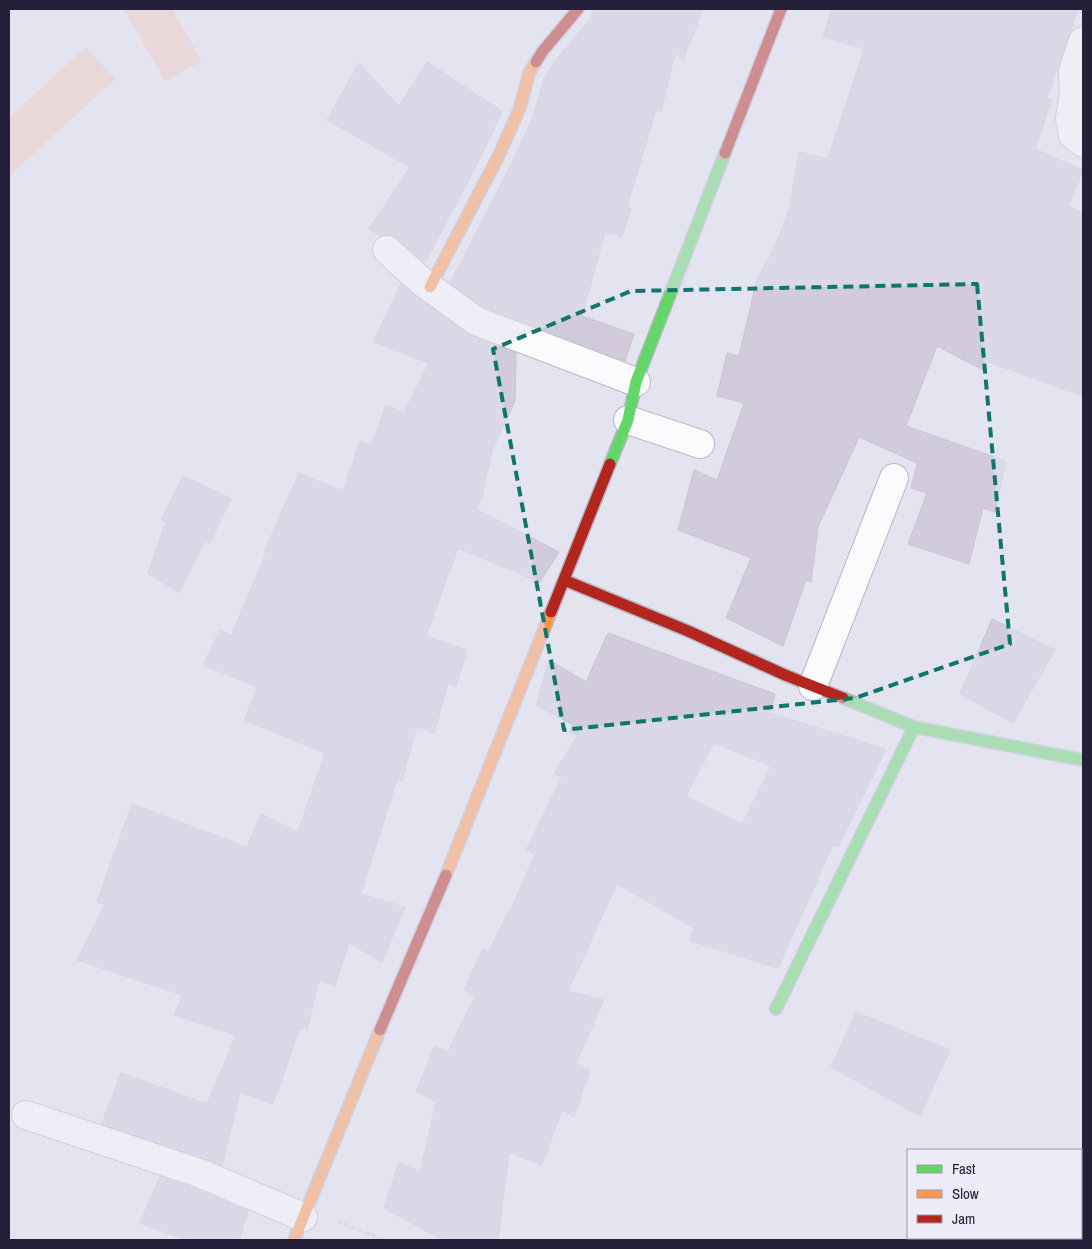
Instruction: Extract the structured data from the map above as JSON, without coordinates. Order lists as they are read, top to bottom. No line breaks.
{"legend":["Fast","Slow","Jam"]}
